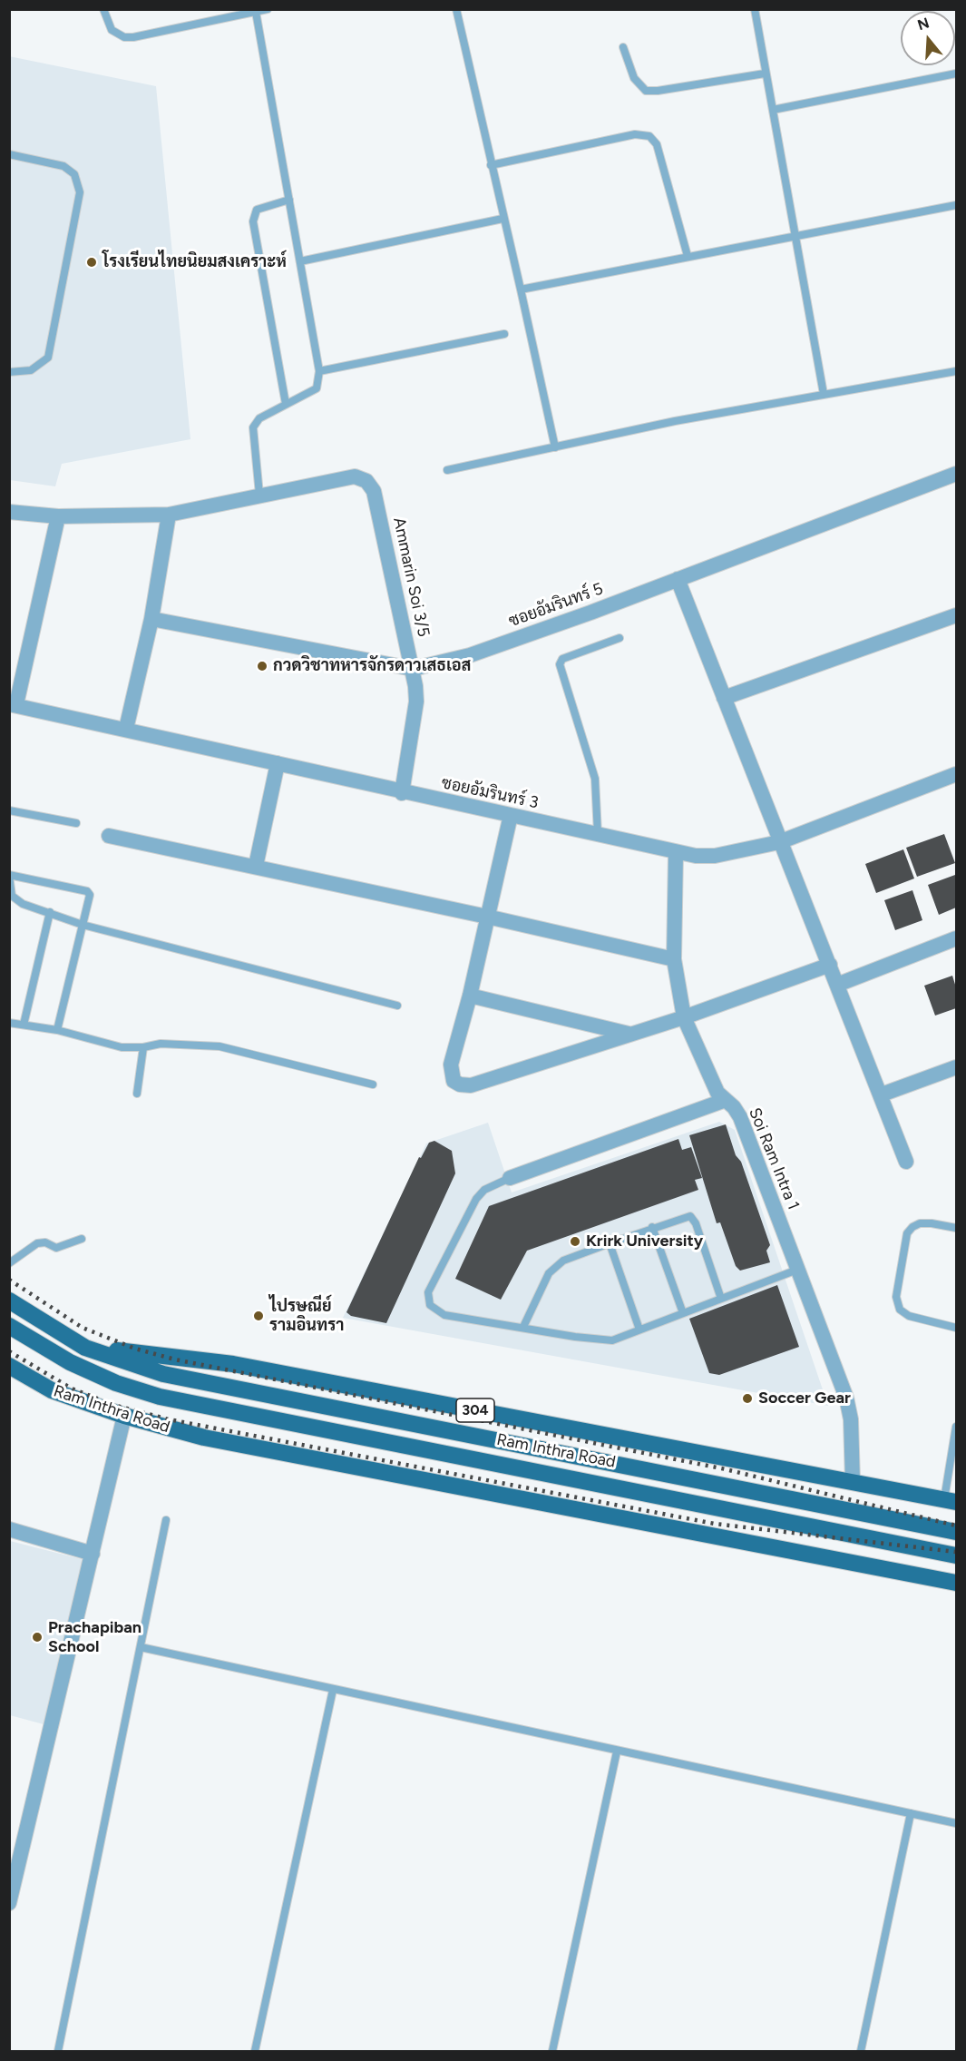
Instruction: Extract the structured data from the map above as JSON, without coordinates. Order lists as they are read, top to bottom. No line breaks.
{"streets":{"main road":["Ram Inthra Road","304"],"street":["Ammarin Soi 3/5","ซอยอัมรินทร์ 5","ซอยอัมรินทร์ 3","Soi Ram Intra 1"]},"crossings":[["Ammarin Soi 3/5","ซอยอัมรินทร์ 5"],["Ammarin Soi 3/5","ซอยอัมรินทร์ 3"],["ซอยอัมรินทร์ 3","Soi Ram Intra 1"],["Soi Ram Intra 1","Ram Inthra Road"]],"places":["โรงเรียนไทยนิยมสงเคราะห์","กวดวิชาทหารจักรดาวเสธเอส","Krirk University","ไปรษณีย์ รามอินทรา","Soccer Gear","Prachapiban School"],"north":"top"}
